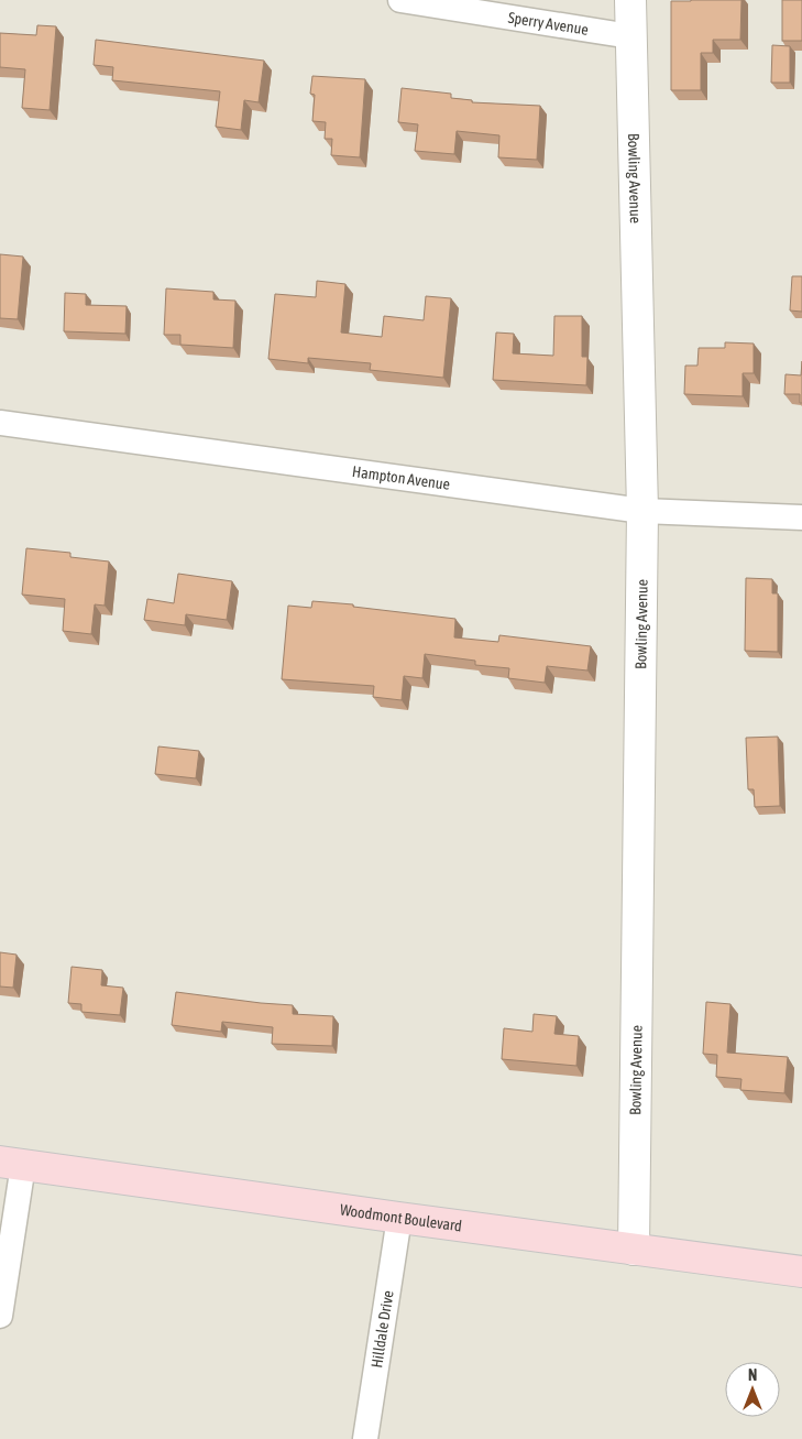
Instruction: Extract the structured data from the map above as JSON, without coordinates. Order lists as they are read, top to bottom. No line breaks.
{"streets":{"main road":["Woodmont Boulevard"],"street":["Sperry Avenue","Bowling Avenue","Hampton Avenue","Hilldale Drive"]},"crossings":[["Sperry Avenue","Bowling Avenue"],["Bowling Avenue","Hampton Avenue"],["Bowling Avenue","Woodmont Boulevard"],["Woodmont Boulevard","Hilldale Drive"]],"north":"top"}
